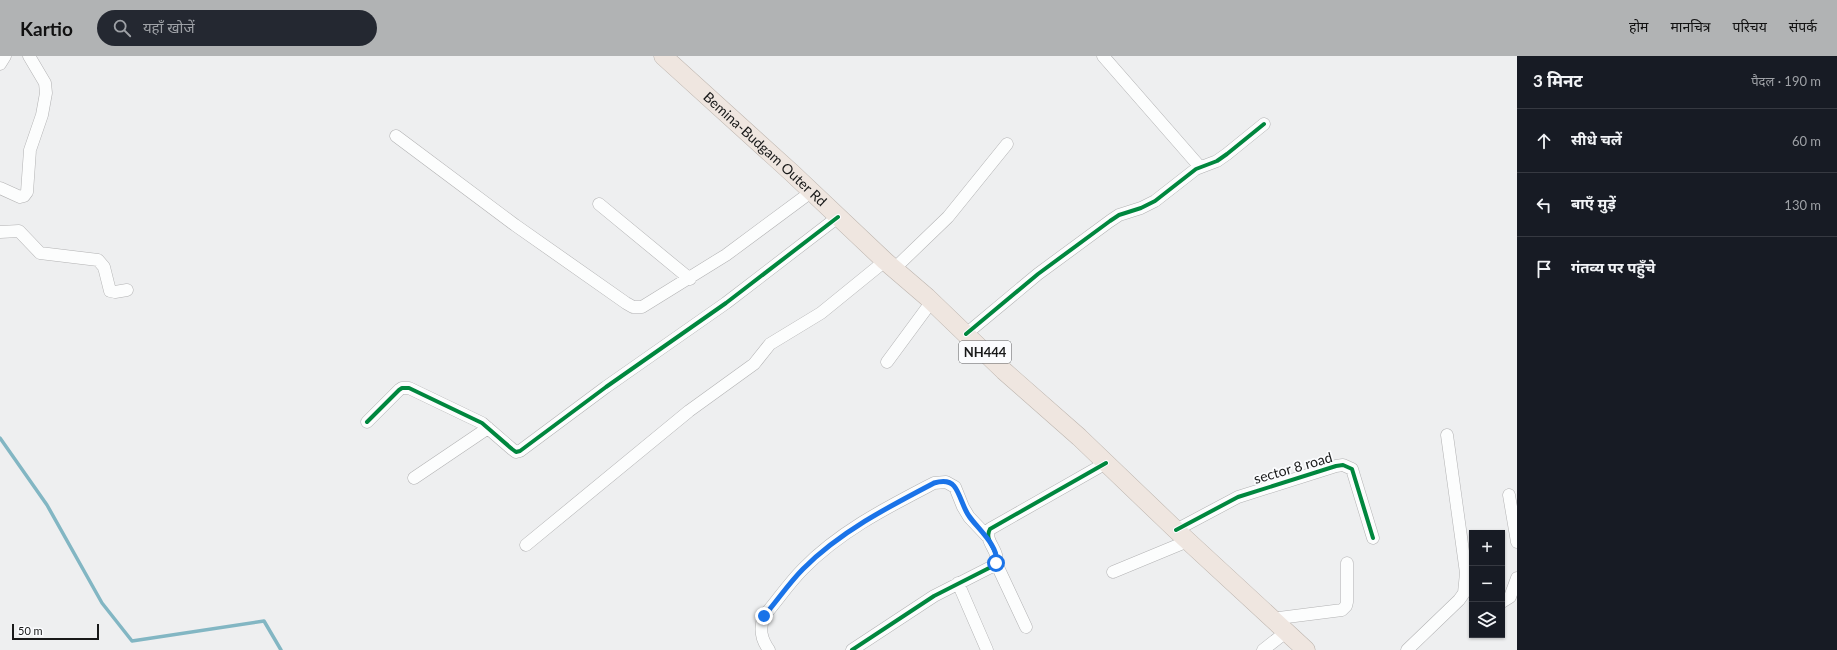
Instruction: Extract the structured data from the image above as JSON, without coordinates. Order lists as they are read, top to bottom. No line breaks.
{"streets":{"highway":["Bemina-Budgam Outer Rd","NH444"],"street":["sector 8 road"]},"crossings":[["Bemina-Budgam Outer Rd","sector 8 road"]],"scale_bar":"50 m","page":{"header":"Kartio","search":"यहाँ खोजें","nav":["होम","मानचित्र","परिचय","संपर्क"],"heading":["3 मिनट","पैदल · 190 m"],"list":[["सीधे चलें","60 m"],["बाएँ मुड़ें","130 m"],"गंतव्य पर पहुँचे"],"map_buttons":["+","−"],"scale":"50 m"}}
